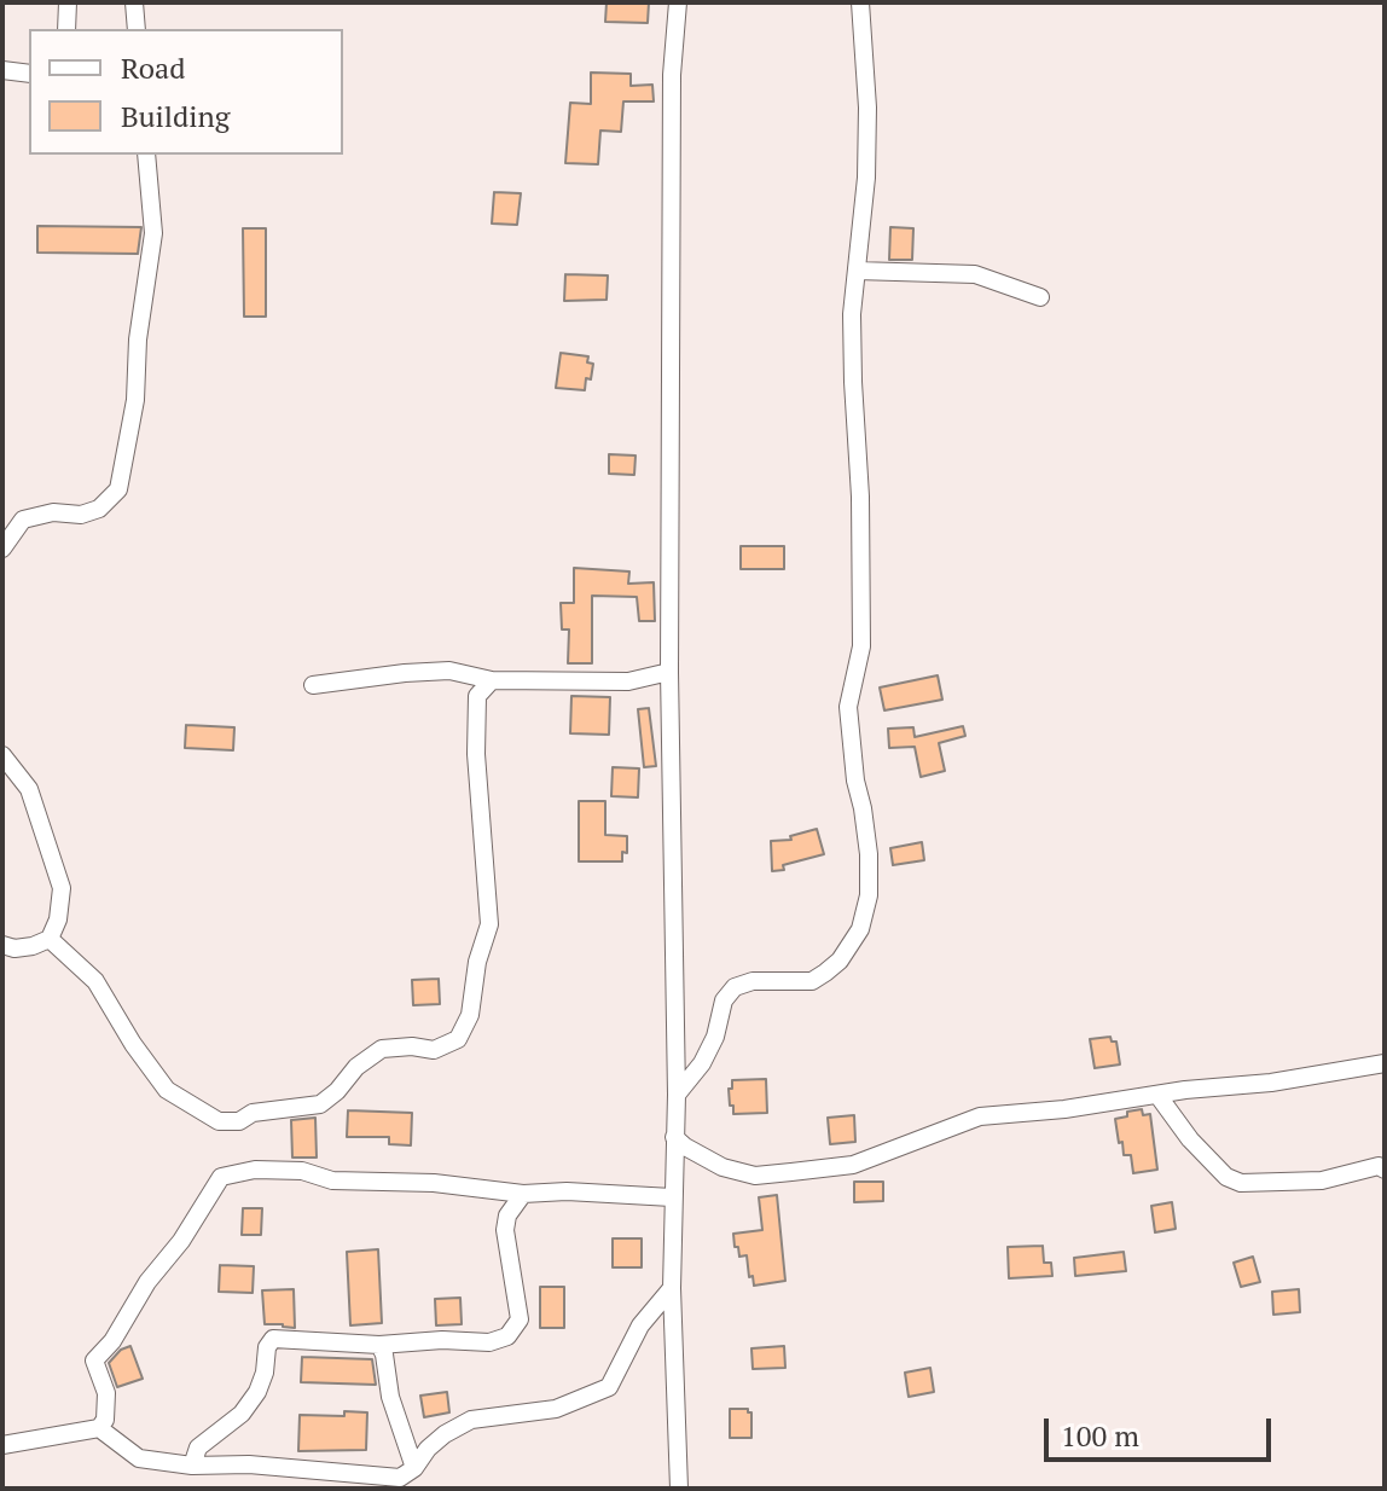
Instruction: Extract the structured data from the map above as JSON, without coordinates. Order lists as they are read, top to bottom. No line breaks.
{"legend":["Road","Building"],"scale_bar":"100 m"}
